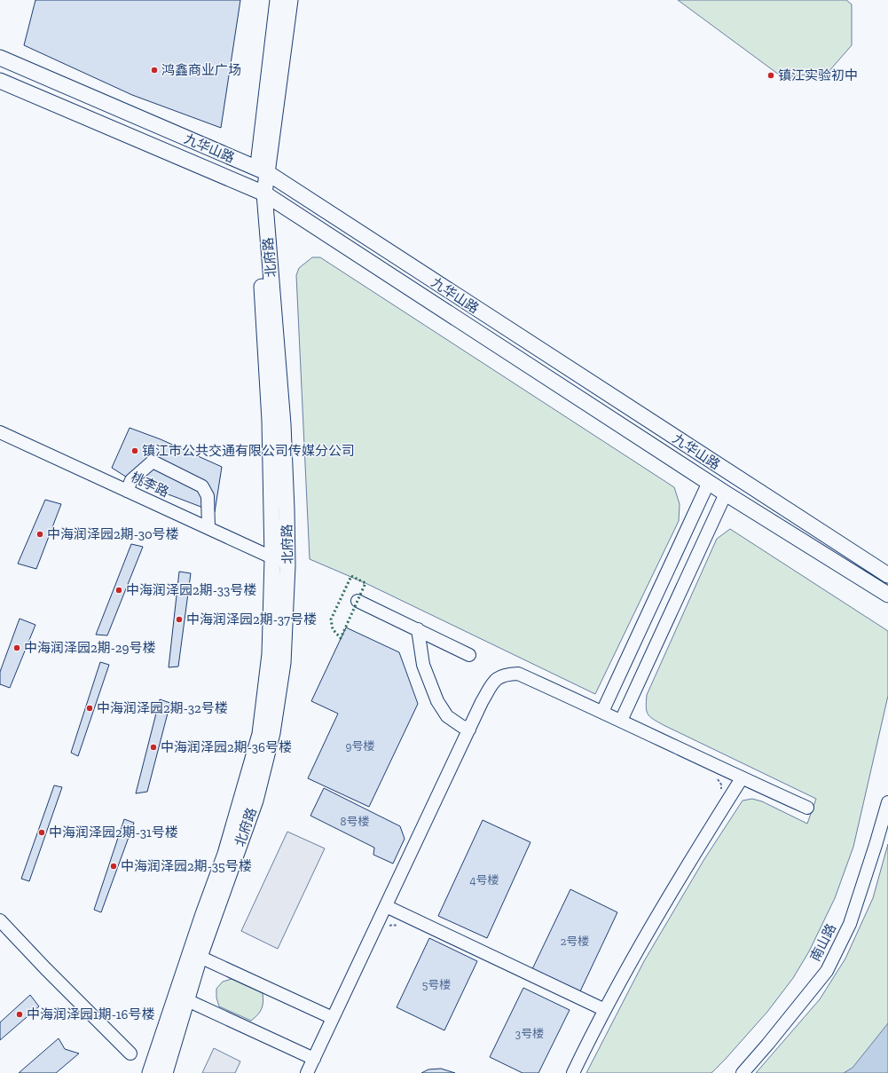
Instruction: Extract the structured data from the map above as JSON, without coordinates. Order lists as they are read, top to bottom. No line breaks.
{"streets":{"main road":["九华山路","北府路"],"street":["桃李路","南山路"]},"crossings":[["九华山路","北府路"],["北府路","桃李路"]],"places":["鸿鑫商业广场","镇江实验初中","镇江市公共交通有限公司传媒分公司","中海润泽园2期-30号楼","中海润泽园2期-33号楼","中海润泽园2期-37号楼","中海润泽园2期-29号楼","中海润泽园2期-32号楼","中海润泽园2期-36号楼","中海润泽园2期-31号楼","中海润泽园2期-35号楼","中海润泽园1期-16号楼"],"house_numbers":["9号楼","8号楼","4号楼","2号楼","5号楼","3号楼"]}
